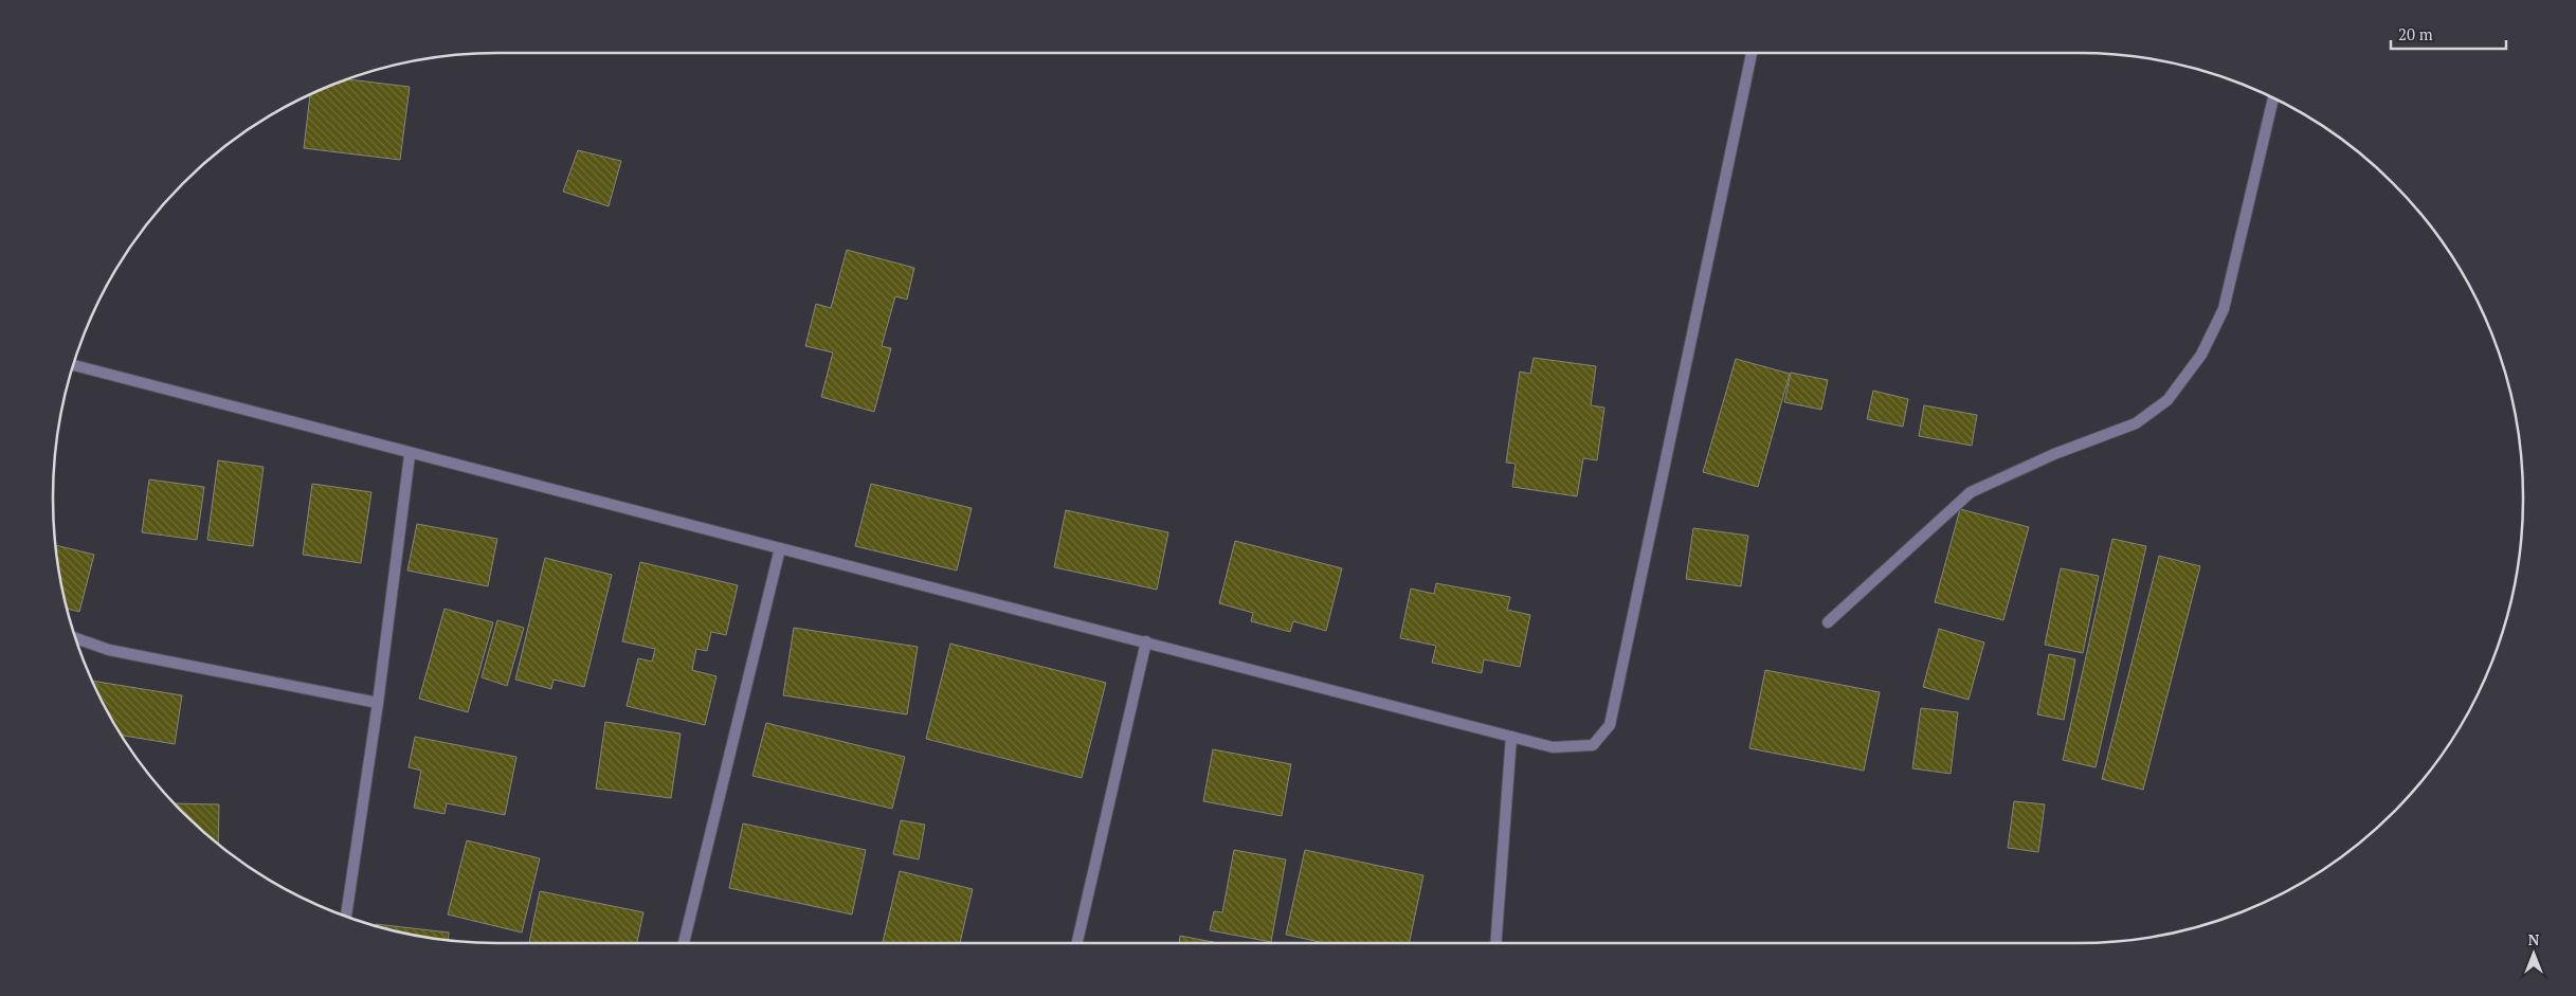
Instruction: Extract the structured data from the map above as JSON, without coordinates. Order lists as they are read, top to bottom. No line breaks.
{"scale_bar":"20 m","north":"top"}
